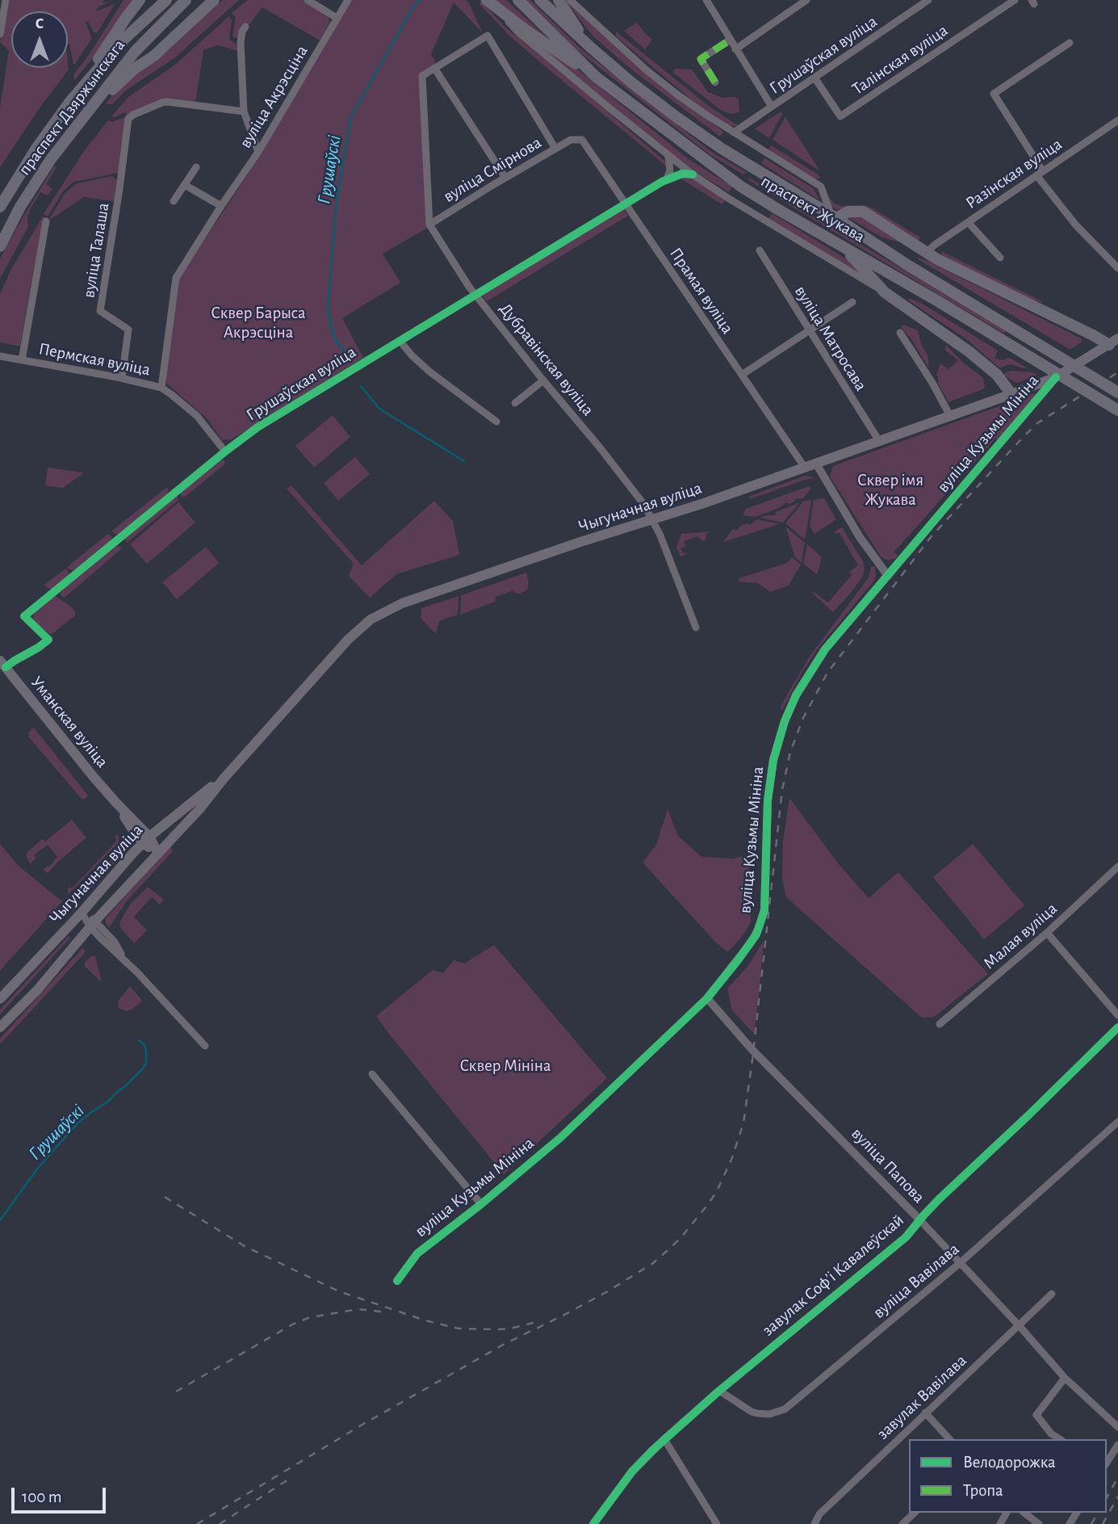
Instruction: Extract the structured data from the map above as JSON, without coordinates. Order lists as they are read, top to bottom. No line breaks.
{"streets":{"main road":["праспект Дзяржынскага","праспект Жукава","Чыгуначная вуліца","Уманская вуліца"],"street":["Грушаўская вуліца","Талінская вуліца","вуліца Акрэсціна","вуліца Смірнова","Разінская вуліца","вуліца Талаша","Прамая вуліца","вуліца Матросава","Пермская вуліца","Дубравінская вуліца","вуліца Кузьмы Мініна","Малая вуліца","вуліца Папова","завулак Софʼі Кавалеўскай","вуліца Вавілава","завулак Вавілава"]},"crossings":[["Грушаўская вуліца","Талінская вуліца"],["Грушаўская вуліца","праспект Жукава"],["Грушаўская вуліца","Прамая вуліца"],["Грушаўская вуліца","Пермская вуліца"],["Грушаўская вуліца","Дубравінская вуліца"],["Грушаўская вуліца","Уманская вуліца"],["вуліца Акрэсціна","Пермская вуліца"],["вуліца Смірнова","Прамая вуліца"],["вуліца Смірнова","Дубравінская вуліца"],["вуліца Талаша","Пермская вуліца"],["Прамая вуліца","Чыгуначная вуліца"],["вуліца Матросава","Чыгуначная вуліца"],["Дубравінская вуліца","Чыгуначная вуліца"],["вуліца Кузьмы Мініна","Чыгуначная вуліца"],["вуліца Кузьмы Мініна","вуліца Папова"],["Чыгуначная вуліца","Уманская вуліца"],["вуліца Папова","завулак Софʼі Кавалеўскай"],["вуліца Папова","вуліца Вавілава"],["вуліца Папова","завулак Вавілава"],["завулак Софʼі Кавалеўскай","вуліца Вавілава"]],"water":["Грушаўскі"],"parks":["Сквер Барыса Акрэсціна","Сквер імя Жукава","Сквер Мініна"],"legend":["Велодорожка","Тропа"],"scale_bar":"100 m","north":"top"}
